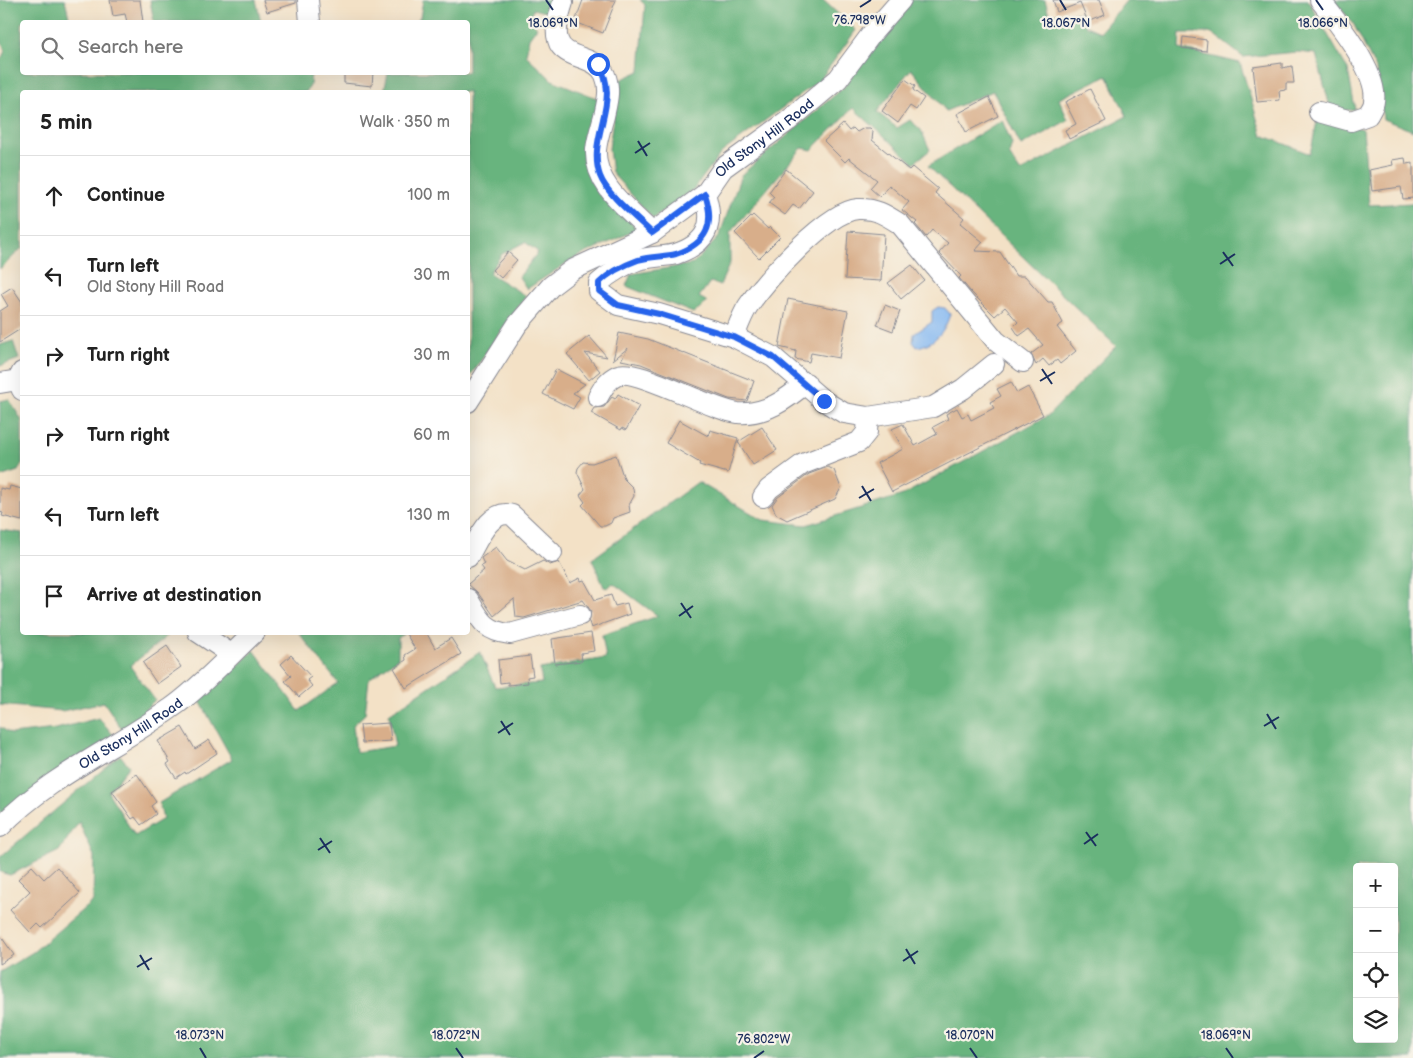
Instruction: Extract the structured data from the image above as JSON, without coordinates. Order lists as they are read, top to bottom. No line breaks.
{"streets":{"street":["Old Stony Hill Road"]},"page":{"search":"Search here","heading":["5 min","Walk · 350 m"],"list":[["Continue","100 m"],["Turn left","Old Stony Hill Road","30 m"],["Turn right","30 m"],["Turn right","60 m"],["Turn left","130 m"],"Arrive at destination"],"map_buttons":["+","−"]},"coordinates":["76.798°W","18.069°N","18.067°N","18.066°N","18.073°N","18.072°N","18.070°N","76.802°W"]}
